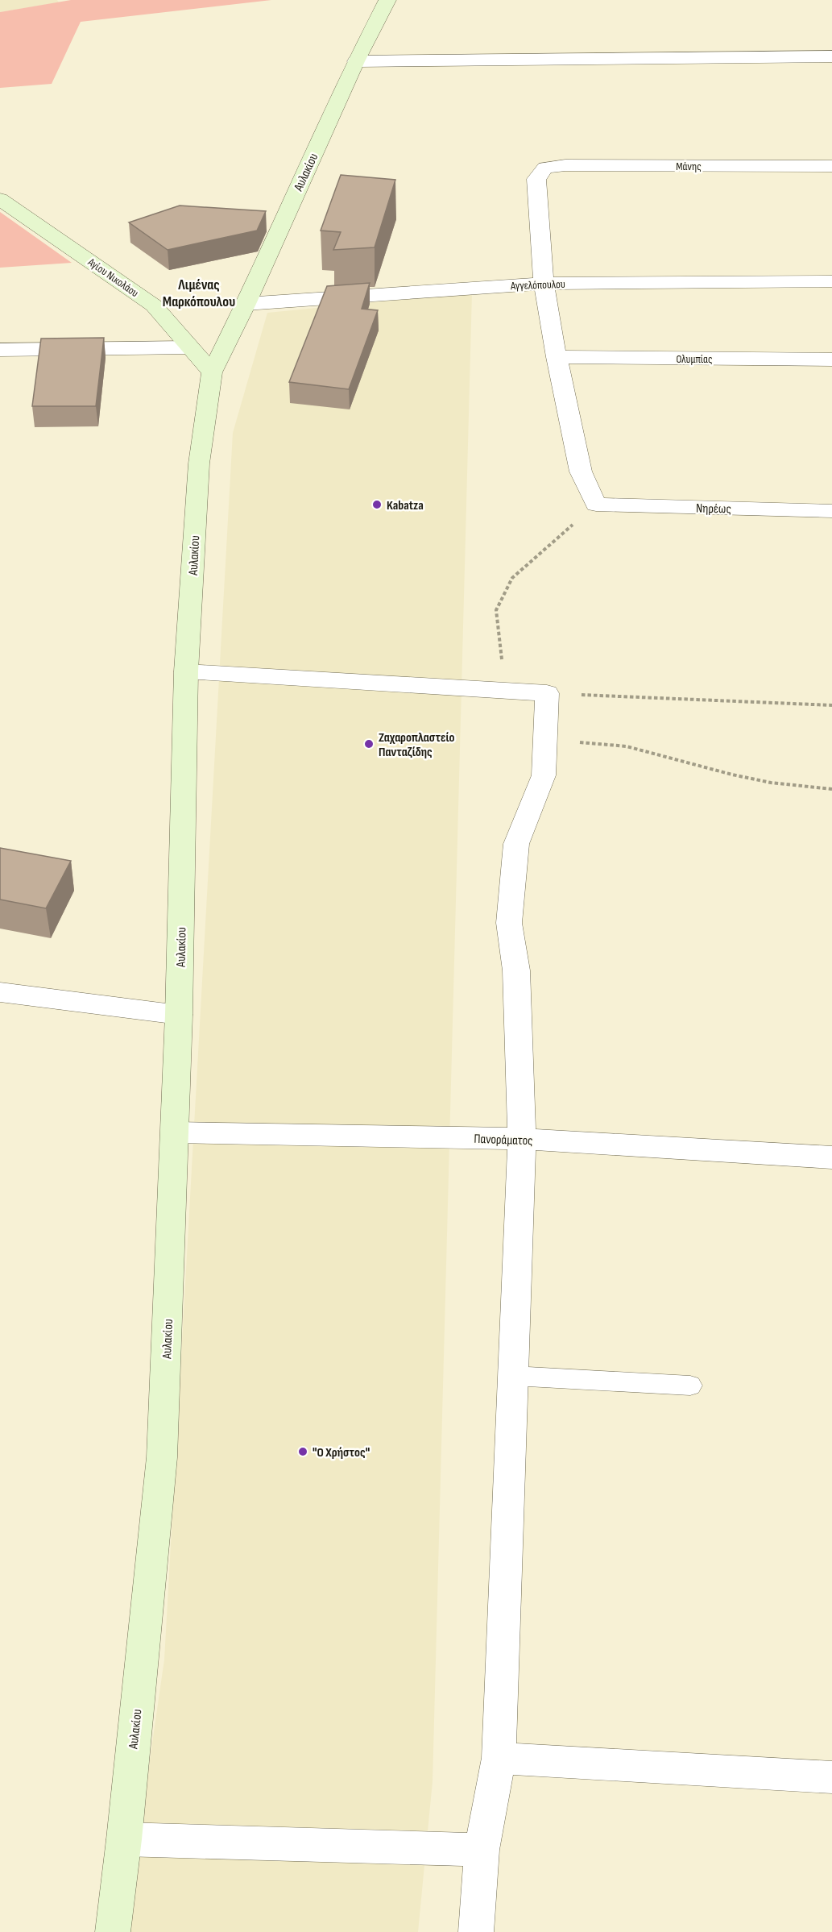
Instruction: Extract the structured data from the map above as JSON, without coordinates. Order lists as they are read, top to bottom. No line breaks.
{"streets":{"main road":["Αυλακίου","Αγίου Νικολάου"],"street":["Μάνης","Αγγελόπουλου","Ολυμπίας","Νηρέως","Πανοράματος"]},"crossings":[["Μάνης","Αγγελόπουλου"],["Αυλακίου","Αγίου Νικολάου"],["Αυλακίου","Αγγελόπουλου"],["Αυλακίου","Πανοράματος"]],"districts":["Λιμένας Μαρκόπουλου"],"places":["Kabatza","Ζαχαροπλαστείο Πανταζίδης","\"Ο Χρήστος\""]}
